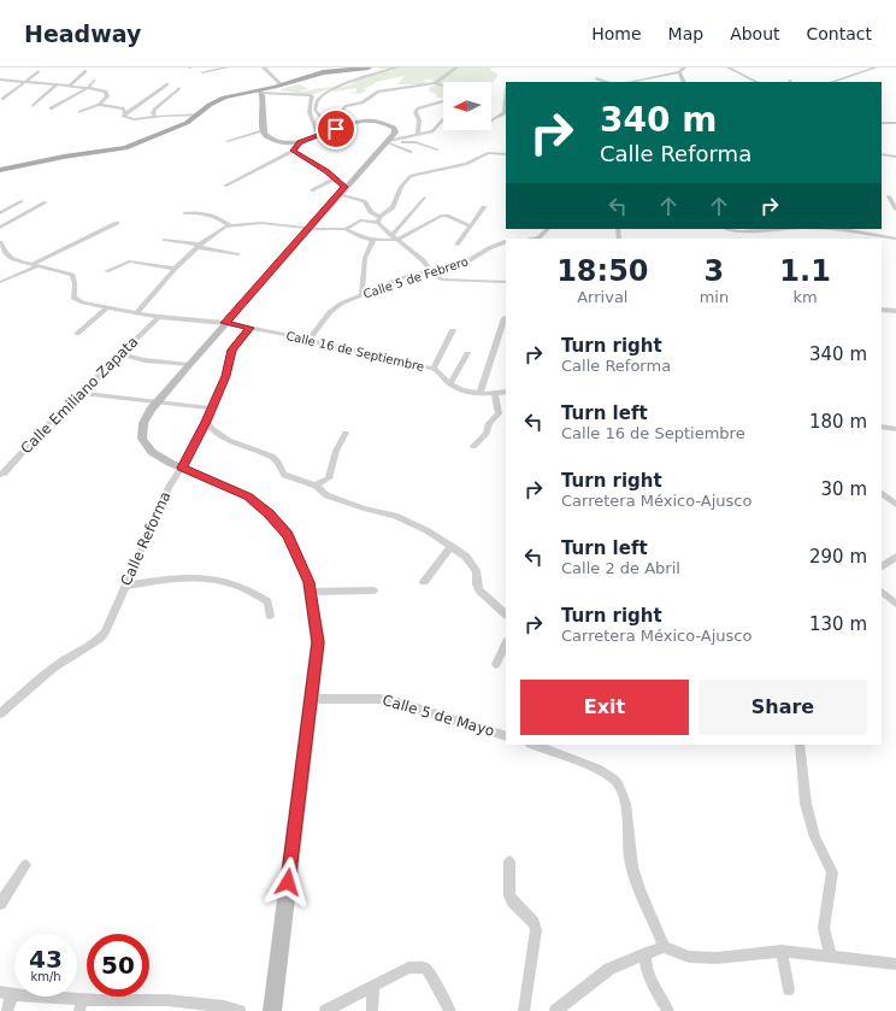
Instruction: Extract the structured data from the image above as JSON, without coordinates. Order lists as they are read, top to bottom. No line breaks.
{"streets":{"street":["Calle 5 de Febrero","Calle 16 de Septiembre","Calle Emiliano Zapata","Calle Reforma","Calle 5 de Mayo"]},"crossings":[["Calle 5 de Febrero","Calle 16 de Septiembre"],["Calle 16 de Septiembre","Calle Emiliano Zapata"],["Calle 16 de Septiembre","Calle Reforma"]],"north":"left","page":{"header":"Headway","nav":["Home","Map","About","Contact"],"turn":["340 m","Calle Reforma"],"eta":["18:50","Arrival","3","min","1.1","km"],"list":[{"name":"Turn right","note":"Calle Reforma","value":"340 m"},{"name":"Turn left","note":"Calle 16 de Septiembre","value":"180 m"},{"name":"Turn right","note":"Carretera México-Ajusco","value":"30 m"},{"name":"Turn left","note":"Calle 2 de Abril","value":"290 m"},{"name":"Turn right","note":"Carretera México-Ajusco","value":"130 m"}],"buttons":["Exit","Share"],"speed":"43 km/h","limit":"50"}}
